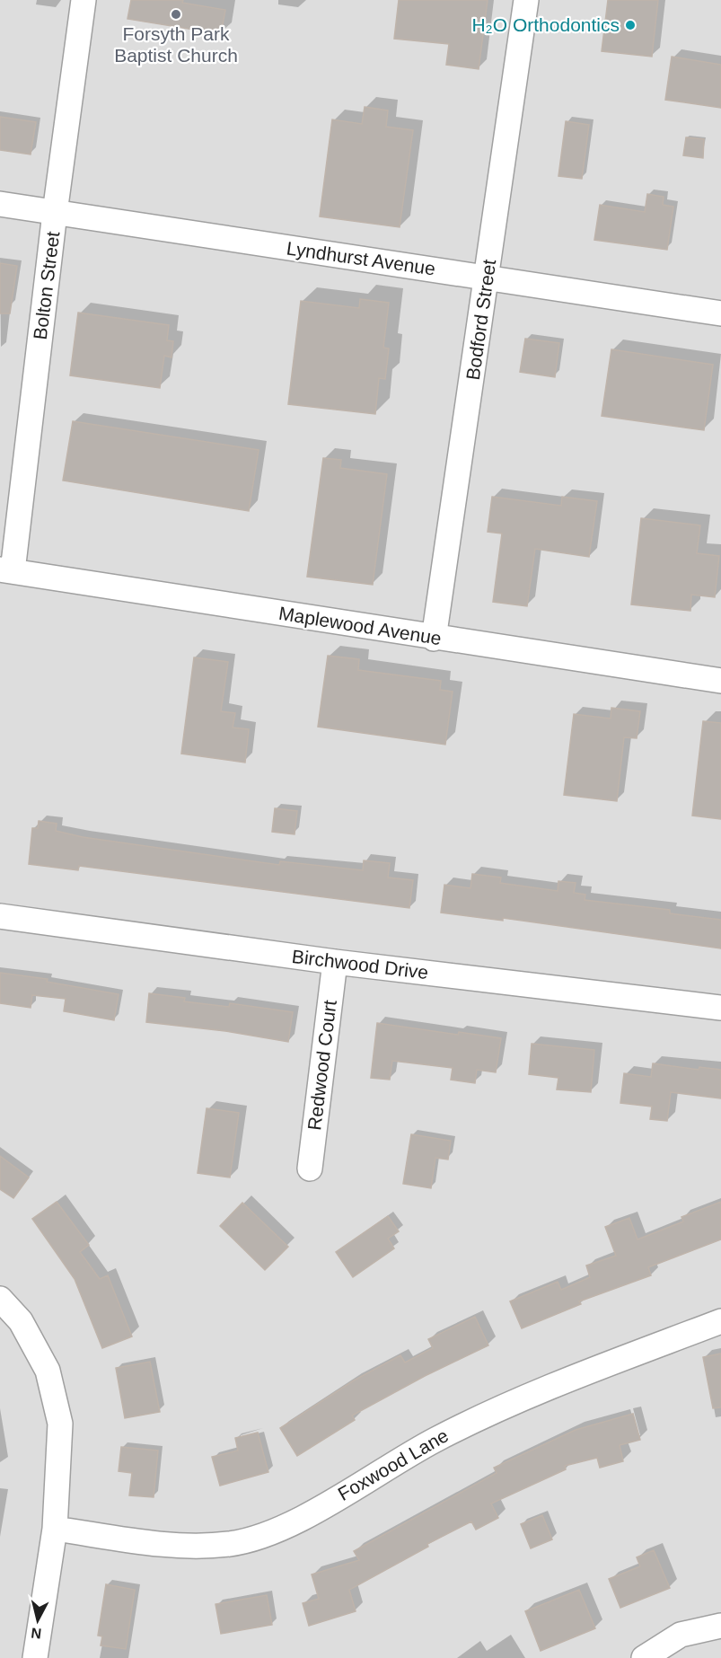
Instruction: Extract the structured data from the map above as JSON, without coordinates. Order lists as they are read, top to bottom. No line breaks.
{"streets":{"street":["Lyndhurst Avenue","Bolton Street","Bodford Street","Maplewood Avenue","Birchwood Drive","Redwood Court","Foxwood Lane"]},"crossings":[["Lyndhurst Avenue","Bolton Street"],["Lyndhurst Avenue","Bodford Street"],["Bolton Street","Maplewood Avenue"],["Bodford Street","Maplewood Avenue"],["Birchwood Drive","Redwood Court"]],"places":["Forsyth Park Baptist Church","H₂O Orthodontics"],"north":"bottom"}
